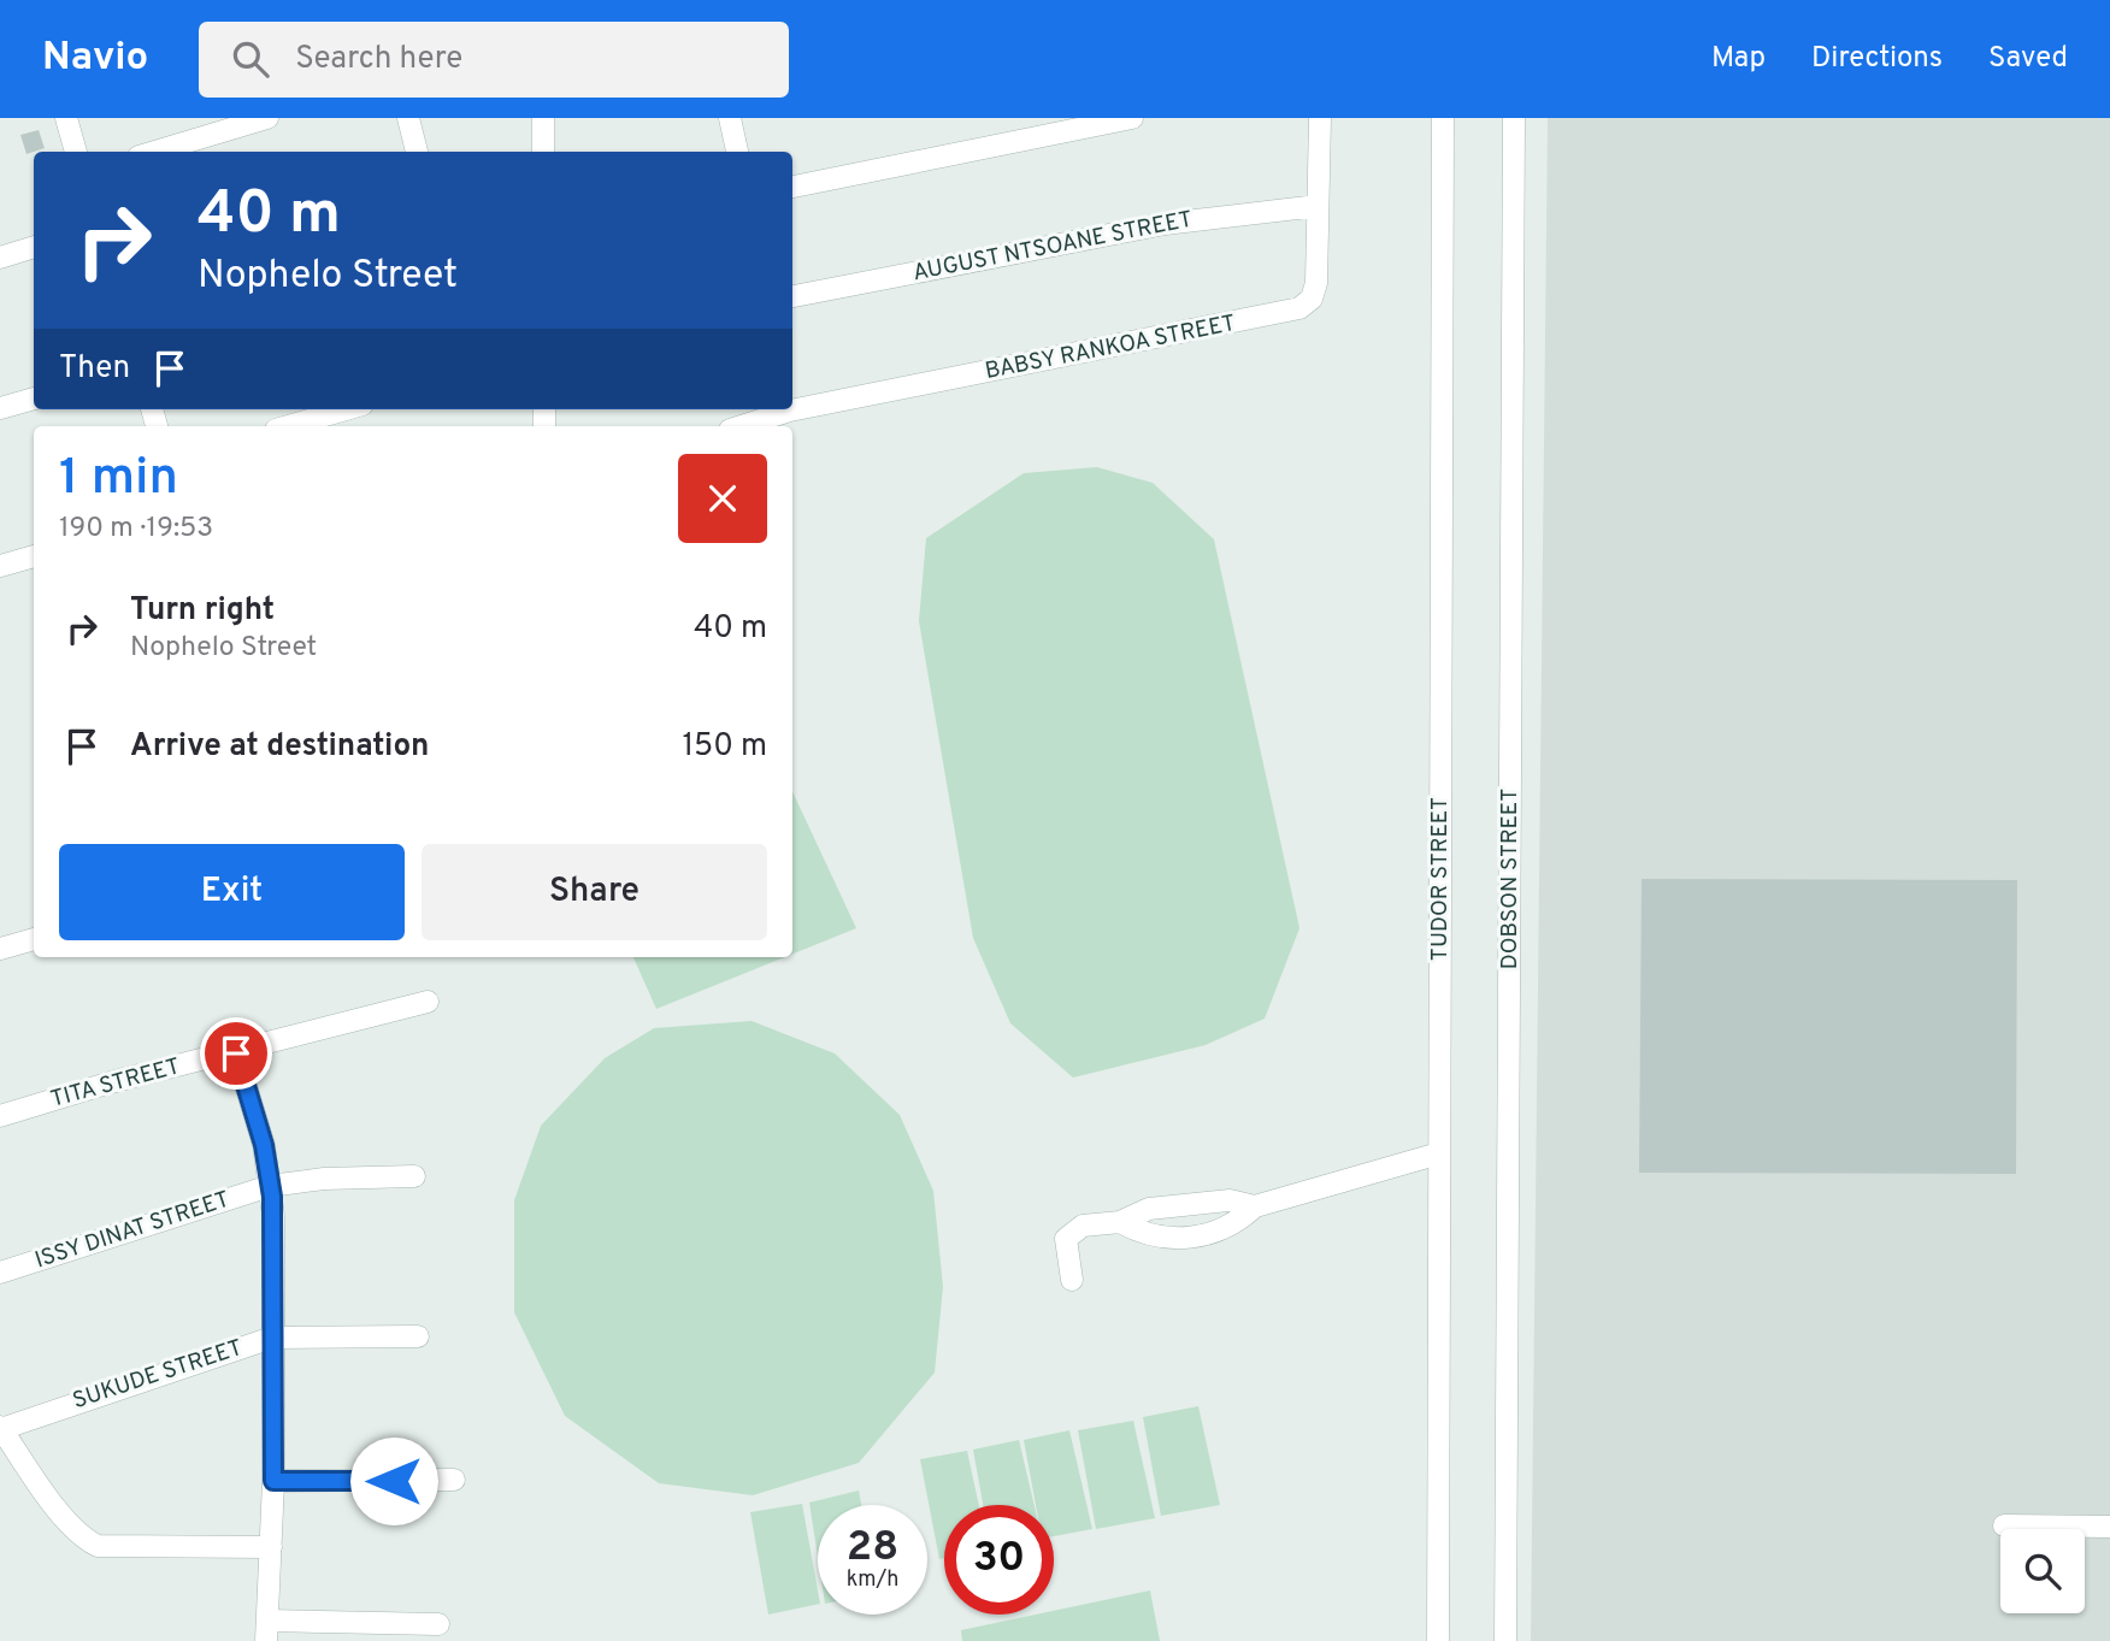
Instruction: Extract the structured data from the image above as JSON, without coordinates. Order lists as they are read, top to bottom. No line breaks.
{"streets":{"street":["AUGUST NTSOANE STREET","BABSY RANKOA STREET","TUDOR STREET","DOBSON STREET","TITA STREET","ISSY DINAT STREET","SUKUDE STREET"]},"crossings":[["AUGUST NTSOANE STREET","BABSY RANKOA STREET"]],"page":{"header":"Navio","search":"Search here","nav":["Map","Directions","Saved"],"turn":["40 m","Nophelo Street"],"then":"Then","heading":["1 min","190 m · 19:53"],"list":[{"name":"Turn right","note":"Nophelo Street","value":"40 m"},{"name":"Arrive at destination","value":"150 m"}],"buttons":["Exit","Share"],"speed":"28 km/h","limit":"30"}}
